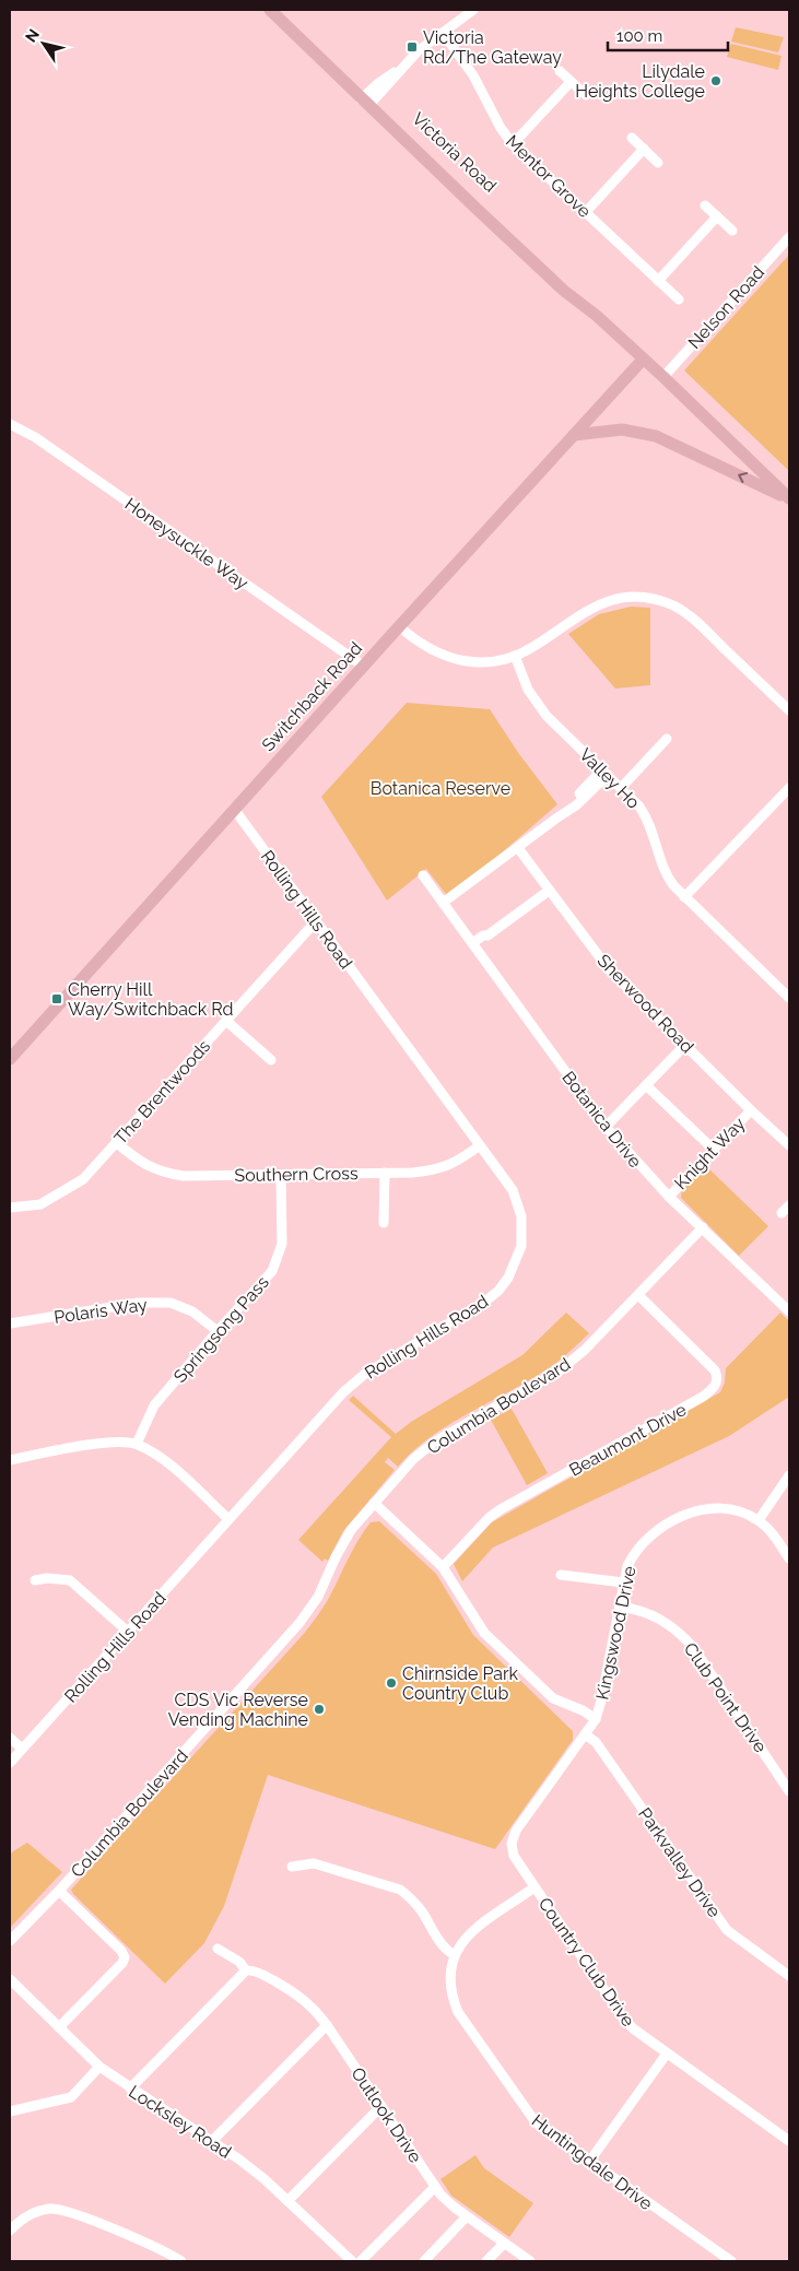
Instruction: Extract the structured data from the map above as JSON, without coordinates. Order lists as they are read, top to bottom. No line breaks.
{"streets":{"main road":["Victoria Road","Switchback Road"],"street":["Mentor Grove","Nelson Road","Honeysuckle Way","Valley Ho","Rolling Hills Road","Sherwood Road","The Brentwoods","Botanica Drive","Knight Way","Southern Cross","Polaris Way","Springsong Pass","Columbia Boulevard","Beaumont Drive","Kingswood Drive","Club Point Drive","Parkvalley Drive","Country Club Drive","Outlook Drive","Locksley Road","Huntingdale Drive"]},"crossings":[["Victoria Road","Nelson Road"],["Victoria Road","Switchback Road"],["Honeysuckle Way","Switchback Road"],["Switchback Road","Rolling Hills Road"],["Rolling Hills Road","The Brentwoods"],["Rolling Hills Road","Southern Cross"],["Sherwood Road","Knight Way"],["The Brentwoods","Southern Cross"],["Botanica Drive","Knight Way"],["Botanica Drive","Columbia Boulevard"],["Southern Cross","Springsong Pass"],["Polaris Way","Springsong Pass"],["Columbia Boulevard","Beaumont Drive"],["Kingswood Drive","Club Point Drive"],["Kingswood Drive","Parkvalley Drive"],["Kingswood Drive","Country Club Drive"],["Country Club Drive","Huntingdale Drive"]],"parks":["Botanica Reserve"],"places":{"transit":["Victoria Rd/The Gateway","Cherry Hill Way/Switchback Rd"],"other":["Lilydale Heights College","Chirnside Park Country Club","CDS Vic Reverse Vending Machine"]},"scale_bar":"100 m","north":"top left"}
